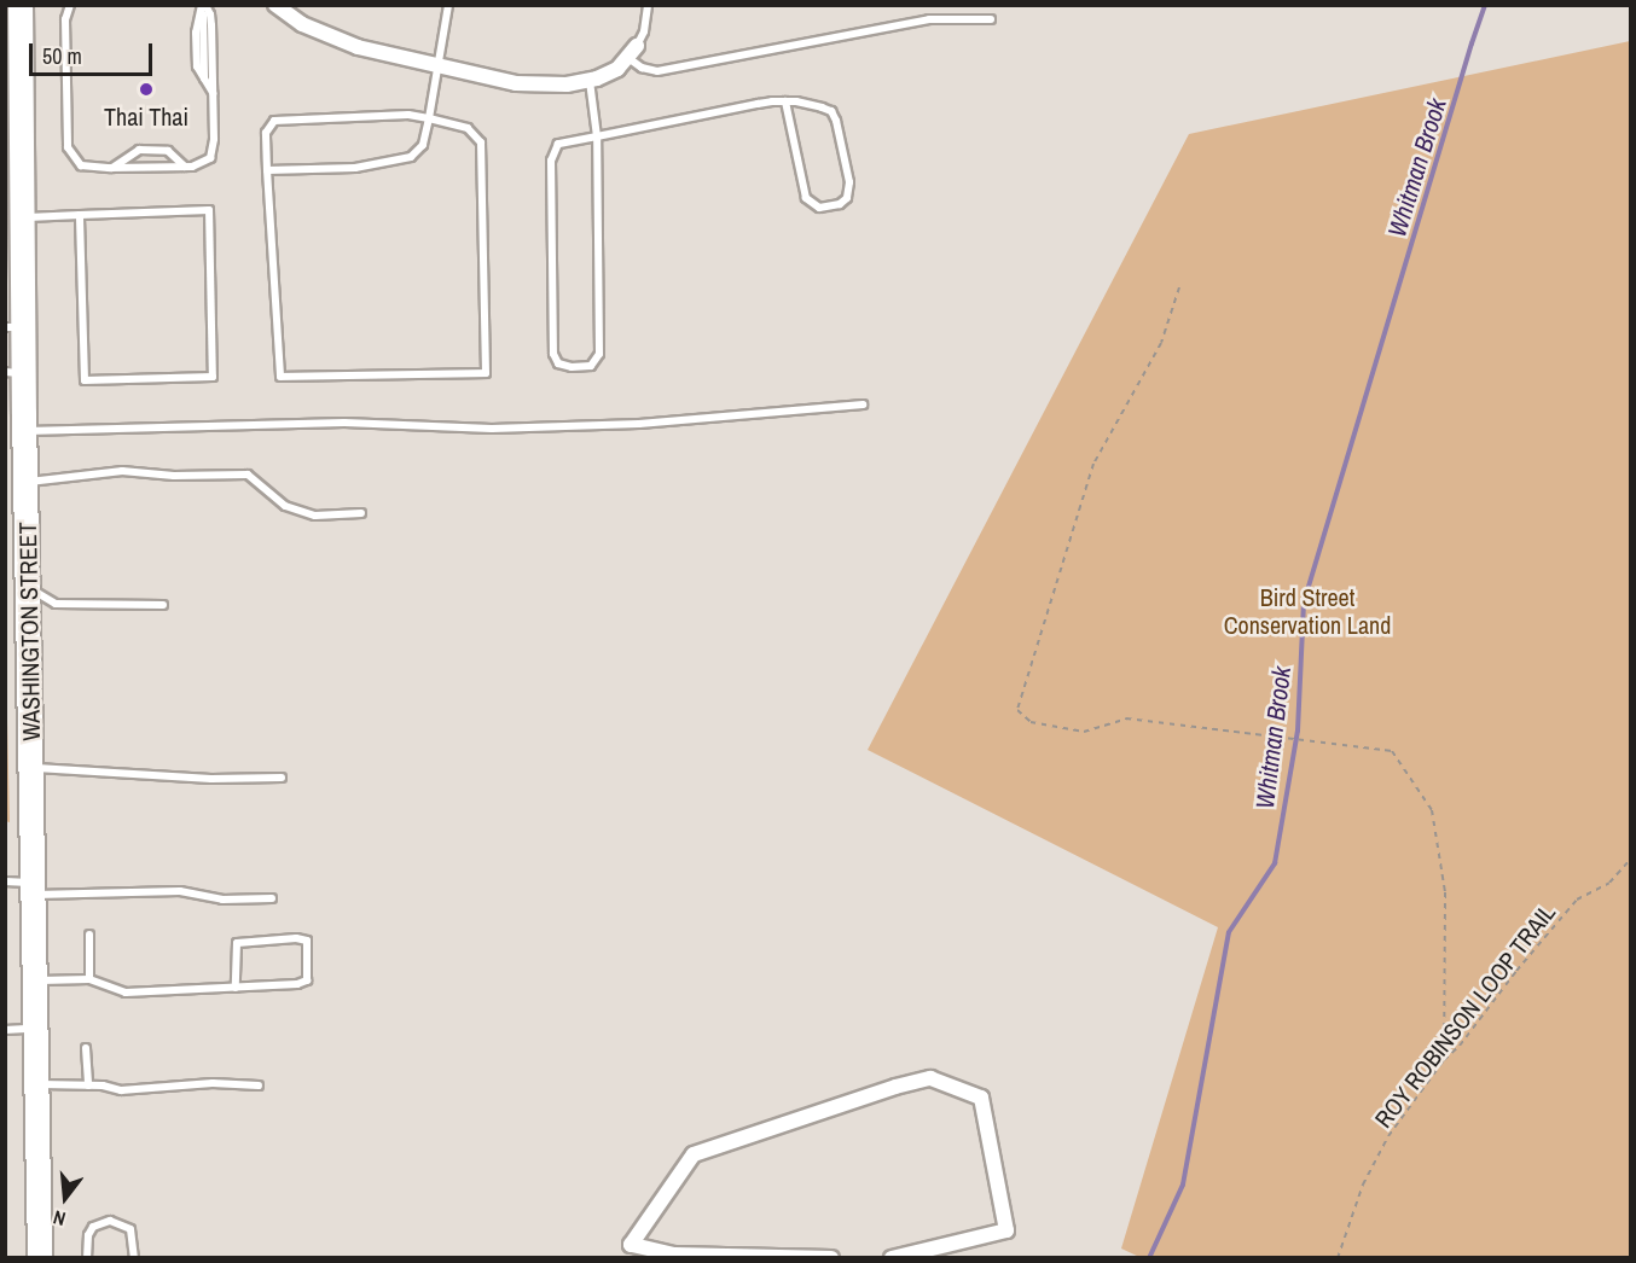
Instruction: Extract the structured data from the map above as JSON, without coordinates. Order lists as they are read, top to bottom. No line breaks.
{"streets":{"main road":["WASHINGTON STREET"],"path":["ROY ROBINSON LOOP TRAIL"]},"water":["Whitman Brook"],"parks":["Bird Street Conservation Land"],"places":["Thai Thai"],"scale_bar":"50 m","north":"bottom"}
